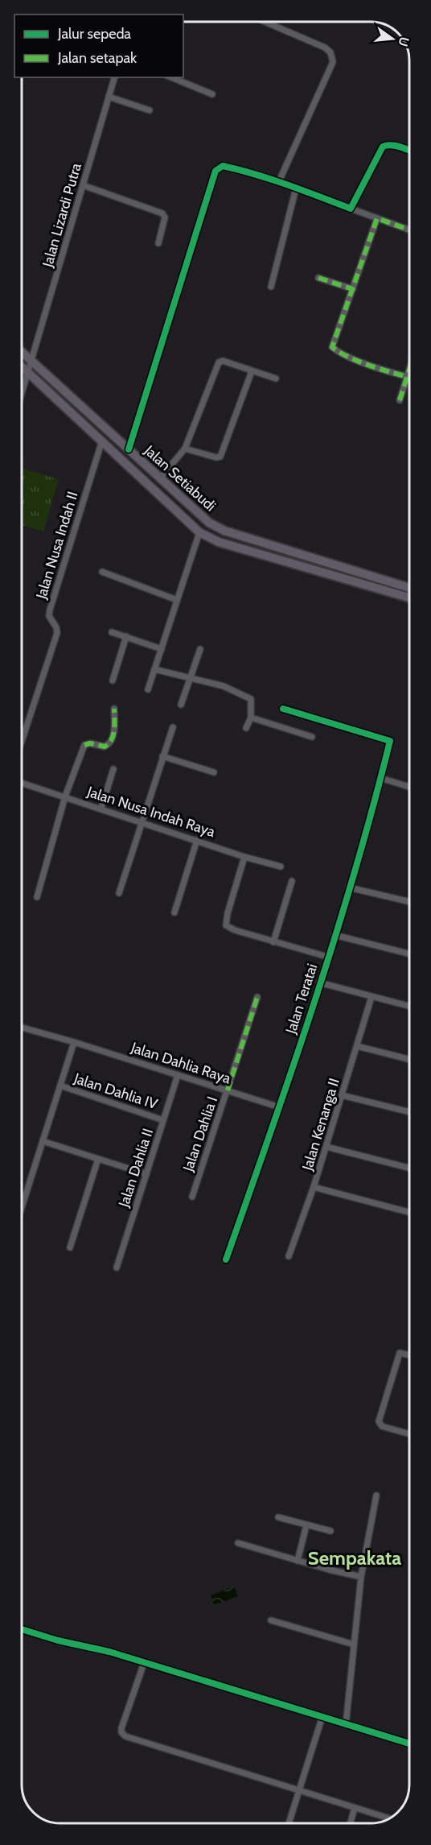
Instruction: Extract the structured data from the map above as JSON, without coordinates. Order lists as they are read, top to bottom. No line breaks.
{"streets":{"main road":["Jalan Setiabudi"],"street":["Jalan Lizardi Putra","Jalan Nusa Indah II","Jalan Nusa Indah Raya","Jalan Teratai","Jalan Dahlia Raya","Jalan Dahlia IV","Jalan Kenanga II","Jalan Dahlia I","Jalan Dahlia II"]},"crossings":[["Jalan Lizardi Putra","Jalan Setiabudi"],["Jalan Setiabudi","Jalan Nusa Indah II"],["Jalan Teratai","Jalan Dahlia Raya"],["Jalan Dahlia Raya","Jalan Dahlia I"],["Jalan Dahlia Raya","Jalan Dahlia II"],["Jalan Dahlia IV","Jalan Dahlia II"]],"districts":["Sempakata"],"legend":["Jalur sepeda","Jalan setapak"],"north":"right"}
